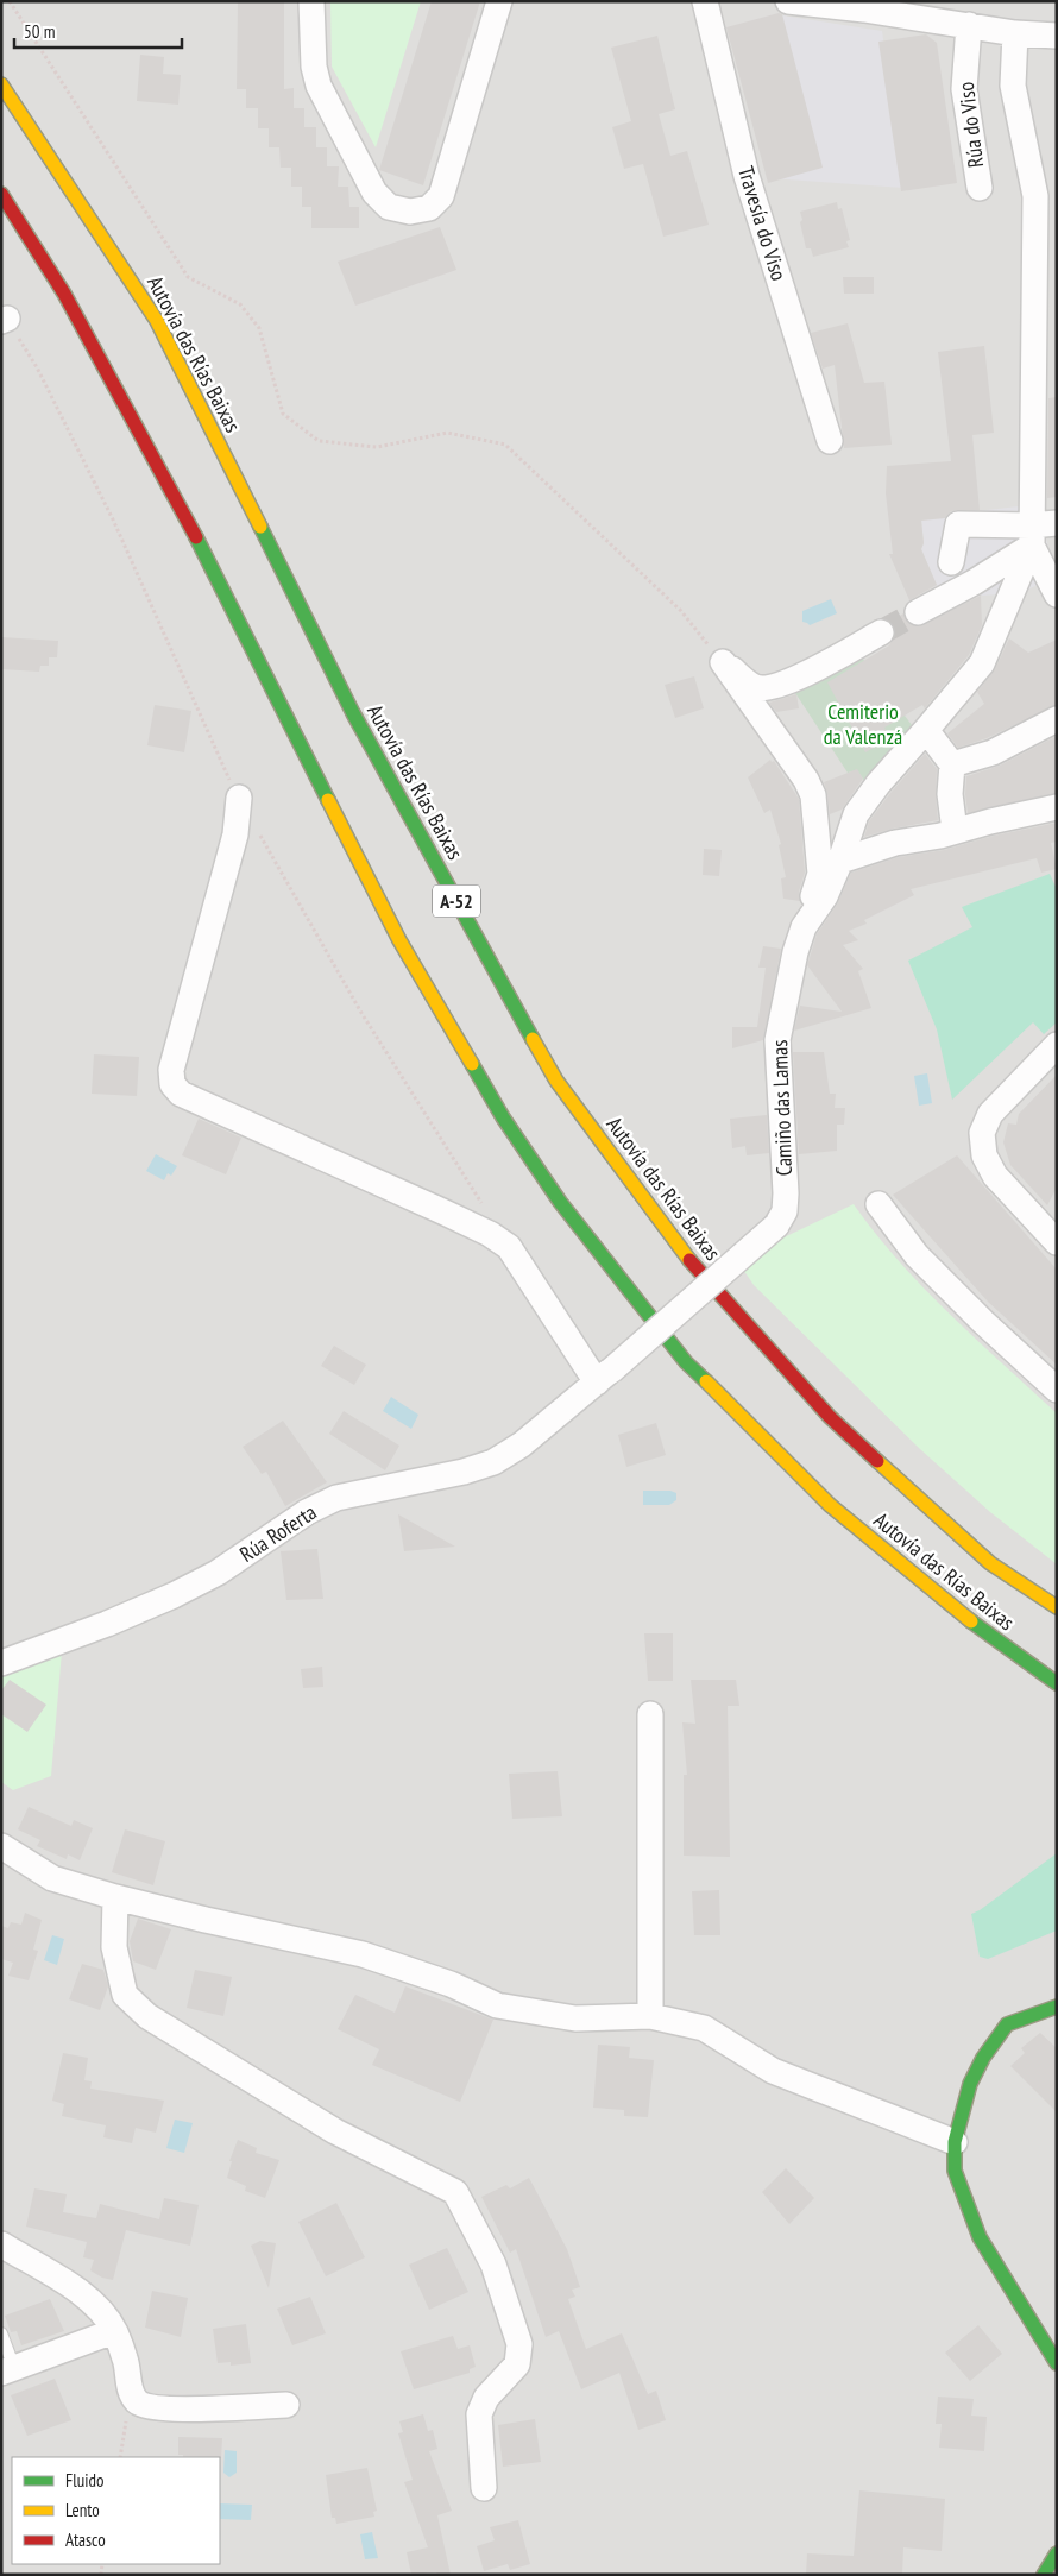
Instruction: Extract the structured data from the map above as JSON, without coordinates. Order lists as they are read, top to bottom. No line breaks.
{"streets":{"main road":["Autovía das Rías Baixas","A-52"],"street":["Rúa do Viso","Travesía do Viso","Camiño das Lamas","Rúa Roferta"]},"crossings":[["Camiño das Lamas","Rúa Roferta"]],"parks":["Cemiterio da Valenzá"],"legend":["Fluido","Lento","Atasco"],"scale_bar":"50 m"}
